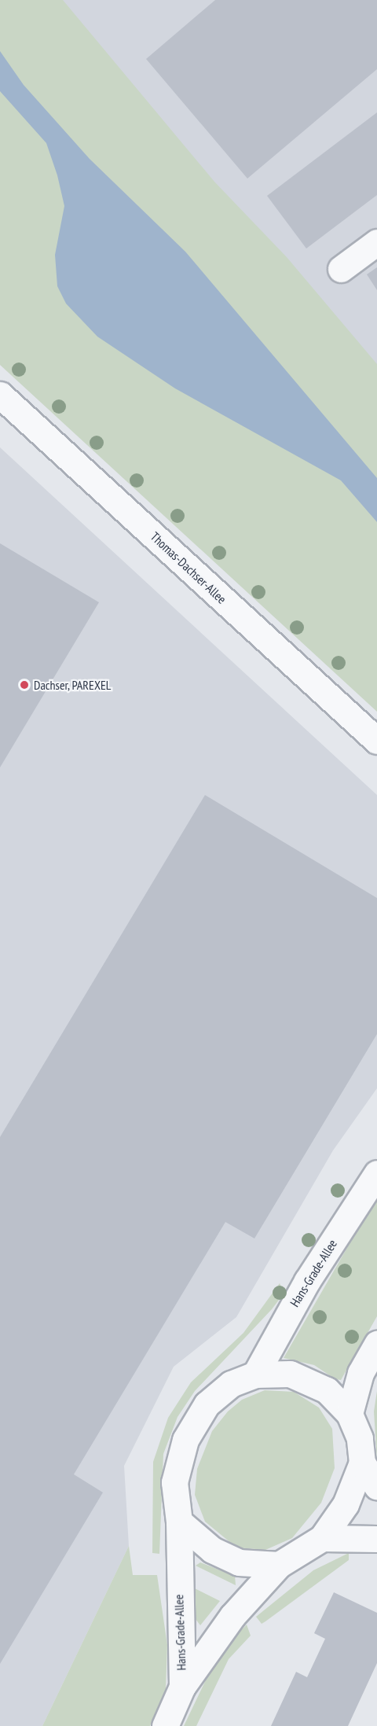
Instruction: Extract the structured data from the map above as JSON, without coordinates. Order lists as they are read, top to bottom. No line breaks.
{"streets":{"street":["Thomas-Dachser-Allee","Hans-Grade-Allee"]},"places":["Dachser, PAREXEL"]}
